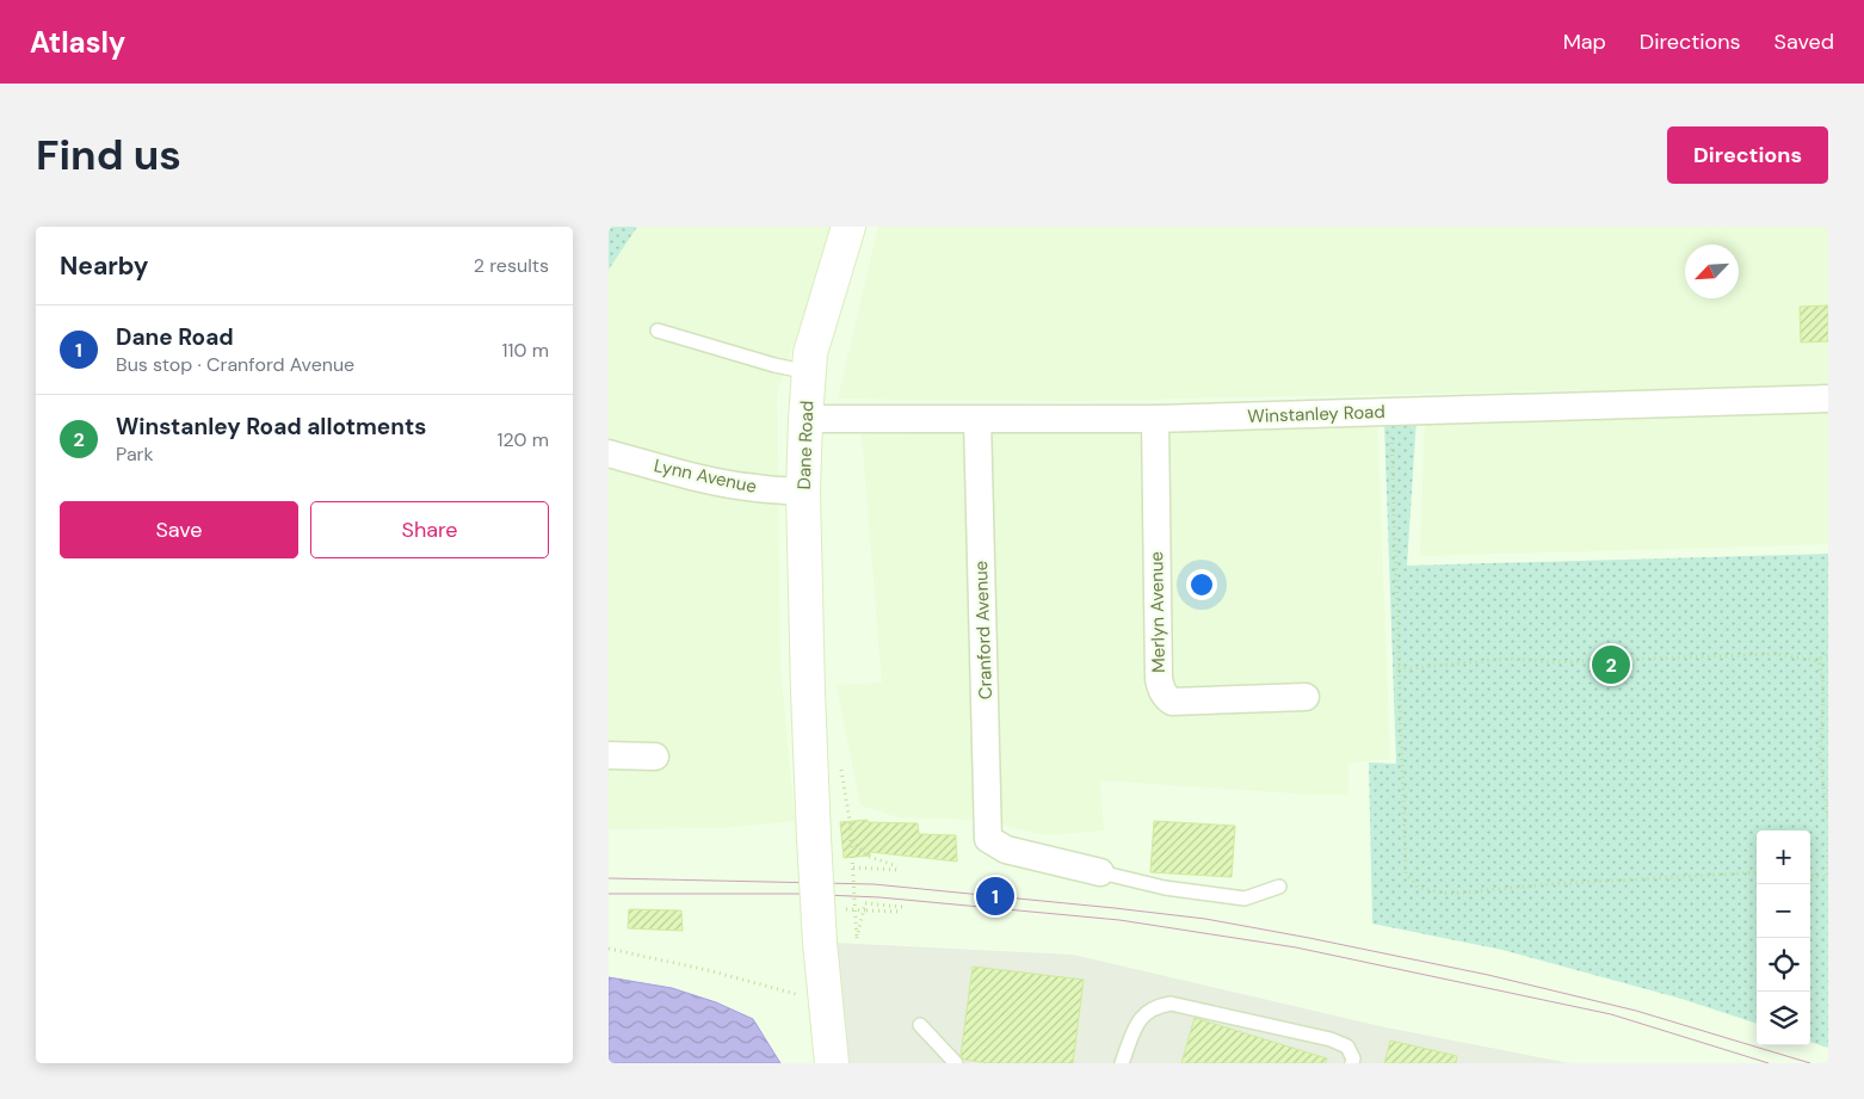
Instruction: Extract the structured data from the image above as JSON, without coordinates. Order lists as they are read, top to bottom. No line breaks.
{"streets":{"main road":["Dane Road"],"street":["Winstanley Road","Lynn Avenue","Merlyn Avenue","Cranford Avenue"]},"crossings":[["Winstanley Road","Dane Road"],["Winstanley Road","Merlyn Avenue"],["Winstanley Road","Cranford Avenue"],["Dane Road","Lynn Avenue"]],"north":"bottom left","page":{"header":"Atlasly","nav":["Map","Directions","Saved"],"buttons":["Directions",["Save","Share"]],"title":"Find us","heading":["Nearby","2 results"],"list":[{"mark":"1","name":"Dane Road","note":"Bus stop · Cranford Avenue","value":"110 m"},{"mark":"2","name":"Winstanley Road allotments","note":"Park","value":"120 m"}],"pins":["2","1"],"map_buttons":["+","−"]}}
